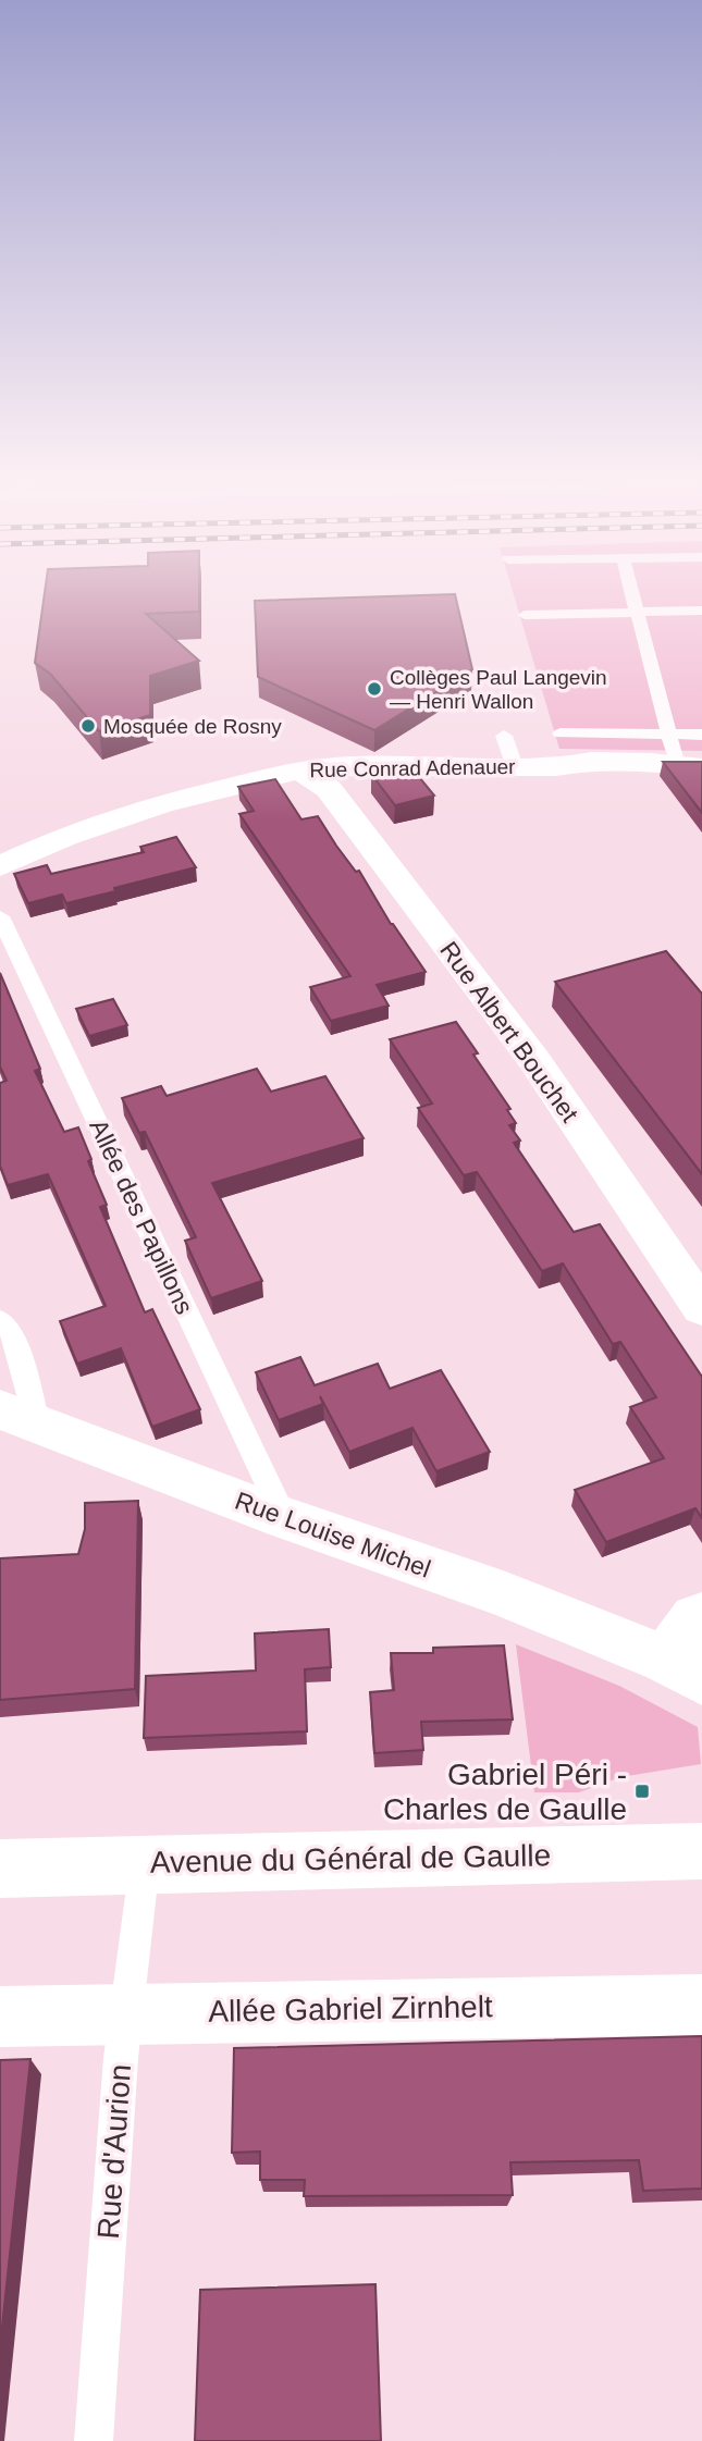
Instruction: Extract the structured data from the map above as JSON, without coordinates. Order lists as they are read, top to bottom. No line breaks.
{"streets":{"street":["Rue Conrad Adenauer","Rue Albert Bouchet","Rue Louise Michel","Avenue du Général de Gaulle","Allée Gabriel Zirnhelt"],"lane":["Allée des Papillons","Rue d'Aurion"]},"crossings":[["Rue Conrad Adenauer","Rue Albert Bouchet"],["Allée des Papillons","Rue Louise Michel"],["Avenue du Général de Gaulle","Rue d'Aurion"],["Allée Gabriel Zirnhelt","Rue d'Aurion"]],"places":{"other":["Collèges Paul Langevin — Henri Wallon","Mosquée de Rosny"],"transit":["Gabriel Péri - Charles de Gaulle"]}}
